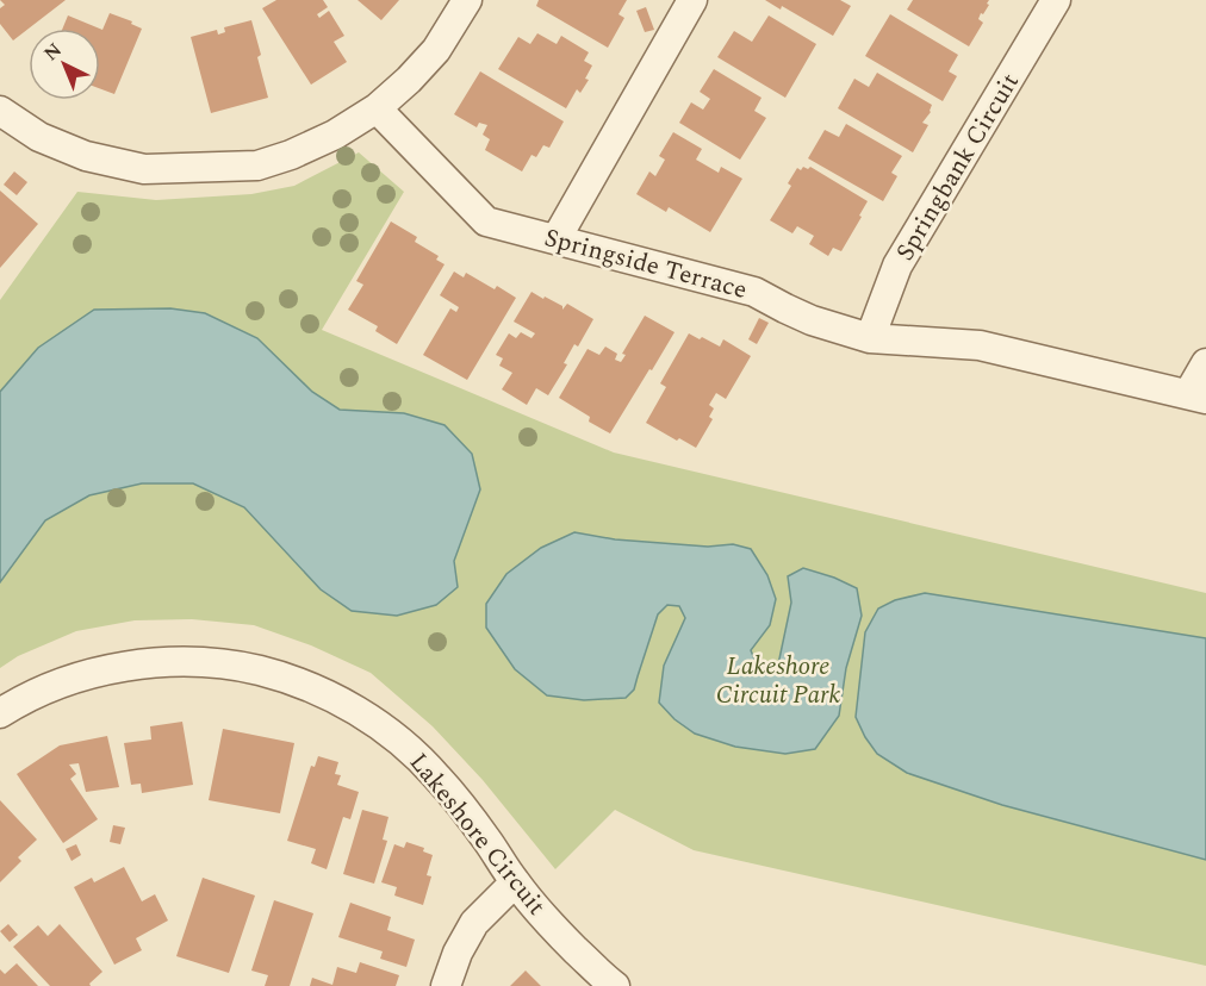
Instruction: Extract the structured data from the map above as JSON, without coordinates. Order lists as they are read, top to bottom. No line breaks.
{"streets":{"street":["Springbank Circuit","Springside Terrace","Lakeshore Circuit"]},"crossings":[["Springbank Circuit","Springside Terrace"]],"parks":["Lakeshore Circuit Park"],"north":"top left"}
